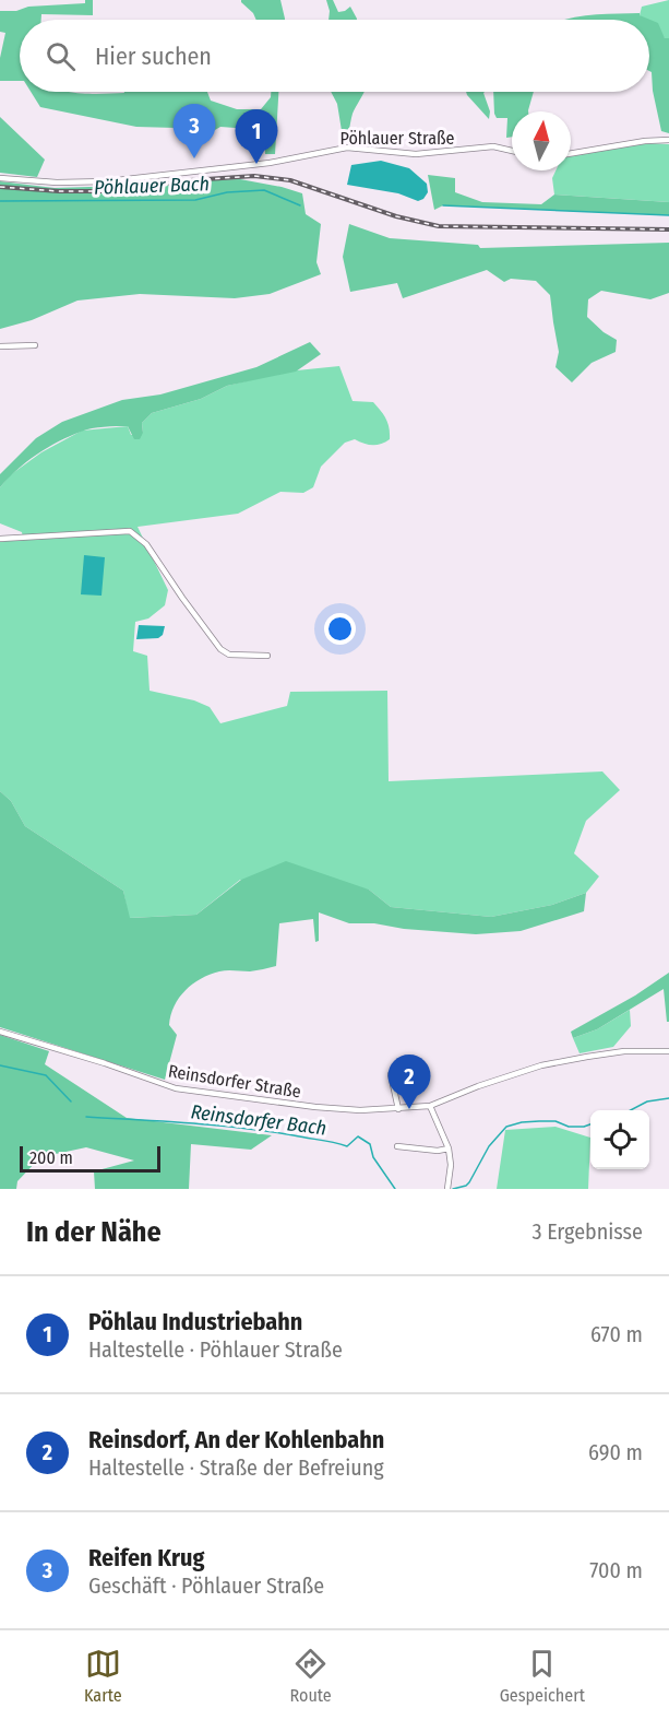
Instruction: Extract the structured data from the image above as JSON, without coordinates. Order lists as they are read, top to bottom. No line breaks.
{"streets":{"street":["Pöhlauer Straße","Reinsdorfer Straße"]},"water":["Pöhlauer Bach","Reinsdorfer Bach"],"scale_bar":"200 m","north":"top","page":{"search":"Hier suchen","pins":["3","1","2"],"scale":"200 m","heading":["In der Nähe","3 Ergebnisse"],"list":[{"mark":"1","name":"Pöhlau Industriebahn","note":"Haltestelle · Pöhlauer Straße","value":"670 m"},{"mark":"2","name":"Reinsdorf, An der Kohlenbahn","note":"Haltestelle · Straße der Befreiung","value":"690 m"},{"mark":"3","name":"Reifen Krug","note":"Geschäft · Pöhlauer Straße","value":"700 m"}],"nav":["Karte","Route","Gespeichert"]}}
